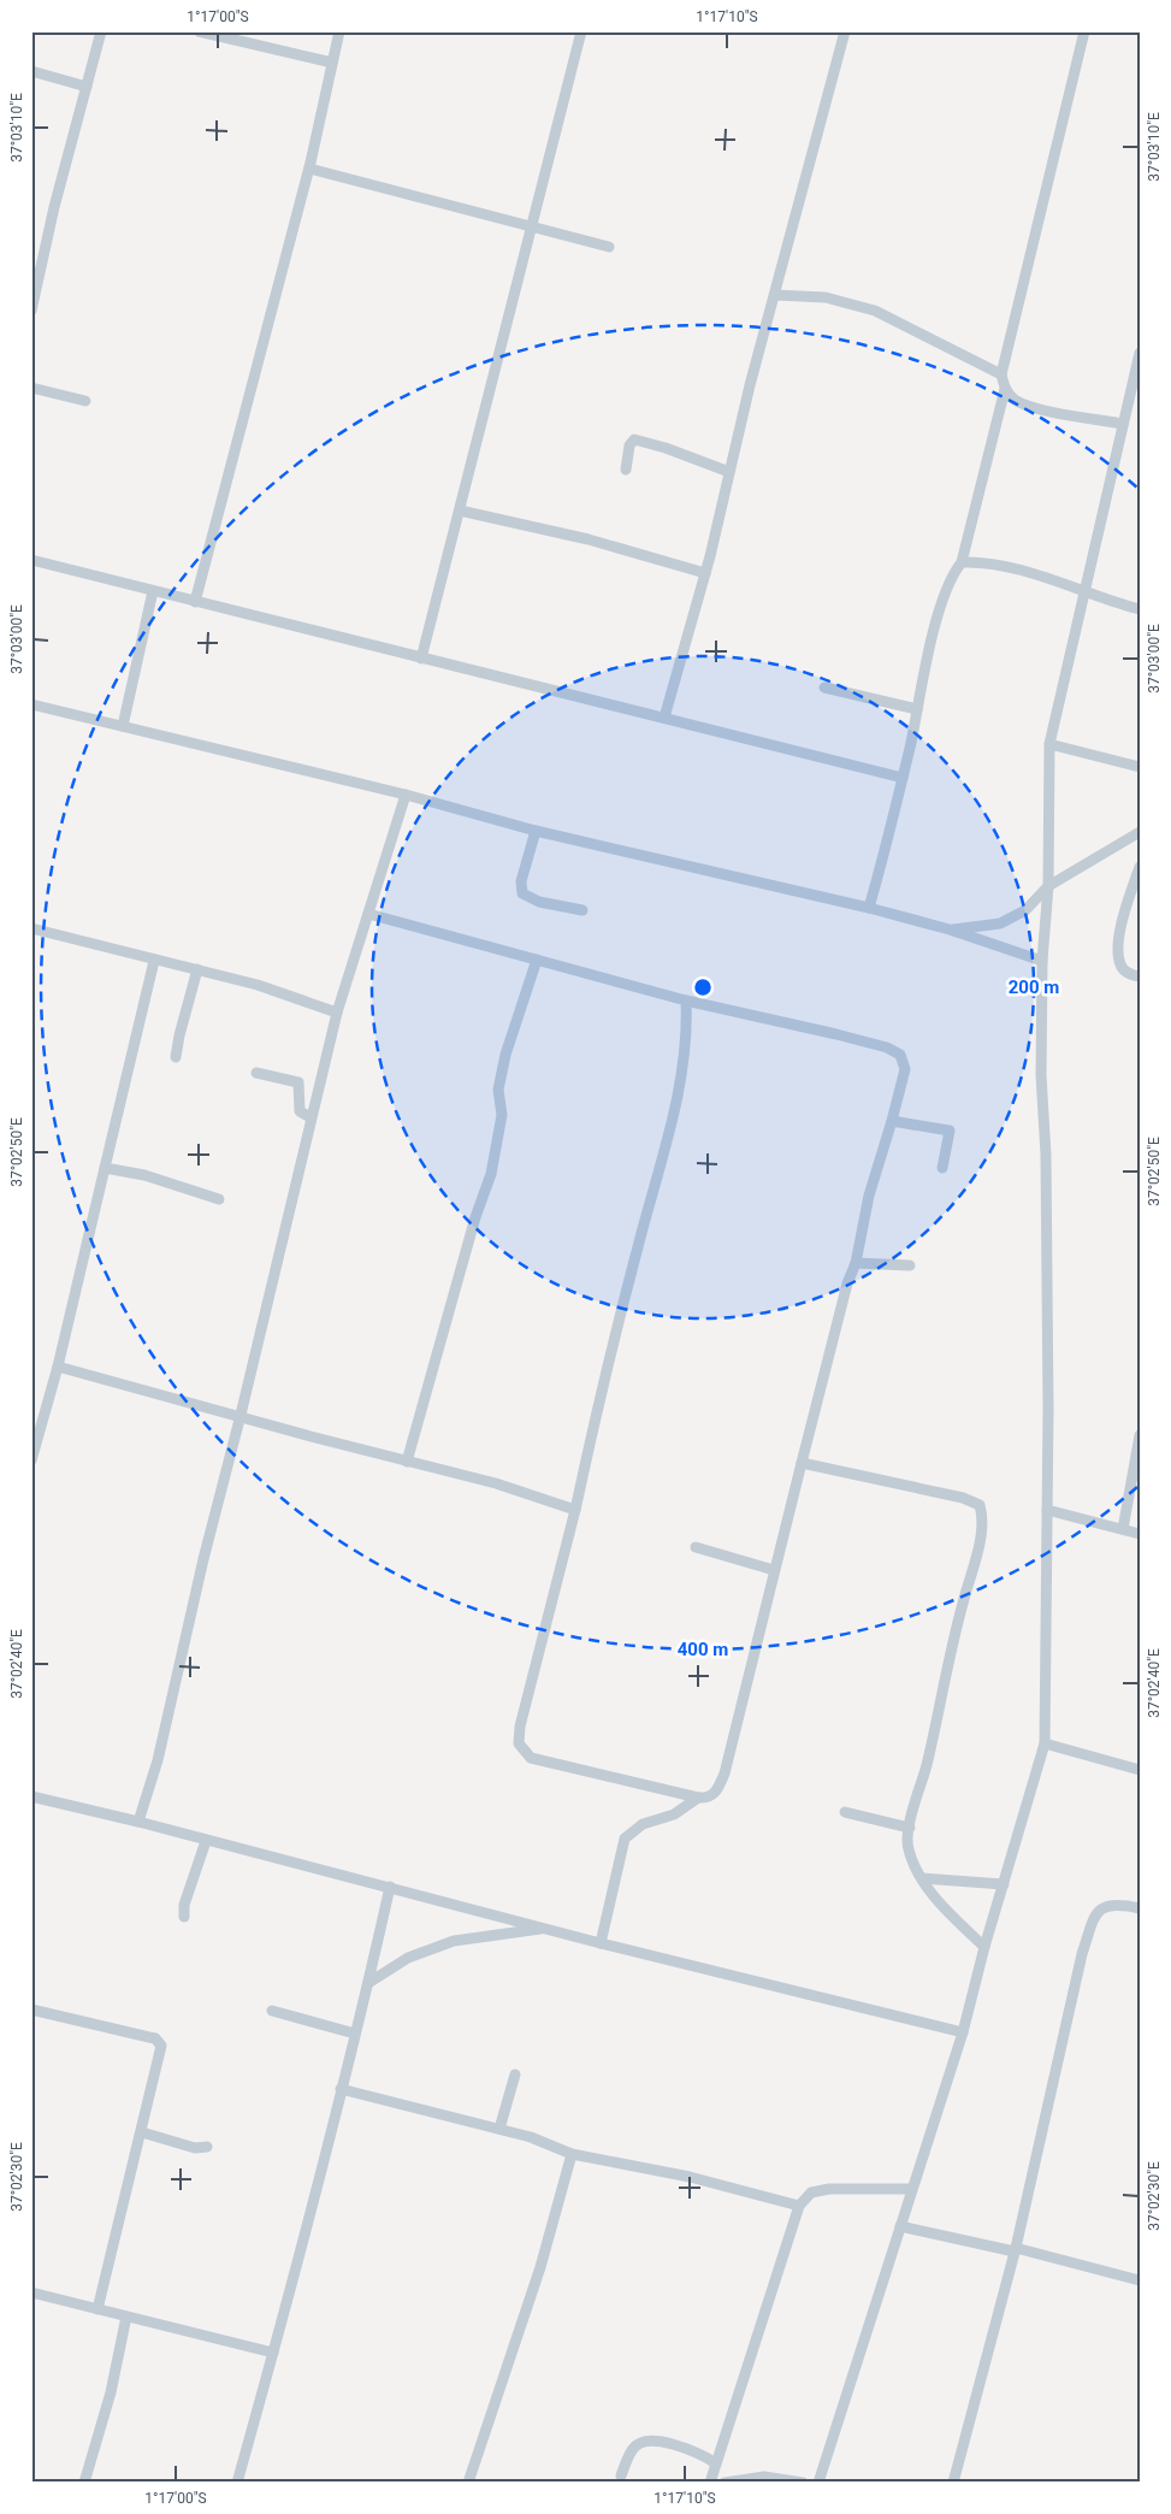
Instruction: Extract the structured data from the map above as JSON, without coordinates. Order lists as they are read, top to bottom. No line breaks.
{"coordinates":["1°17'00\"S","1°17'10\"S","37°03'10\"E","37°03'00\"E","37°02'50\"E","37°02'40\"E","37°02'30\"E"],"rings":["200 m","400 m"]}
